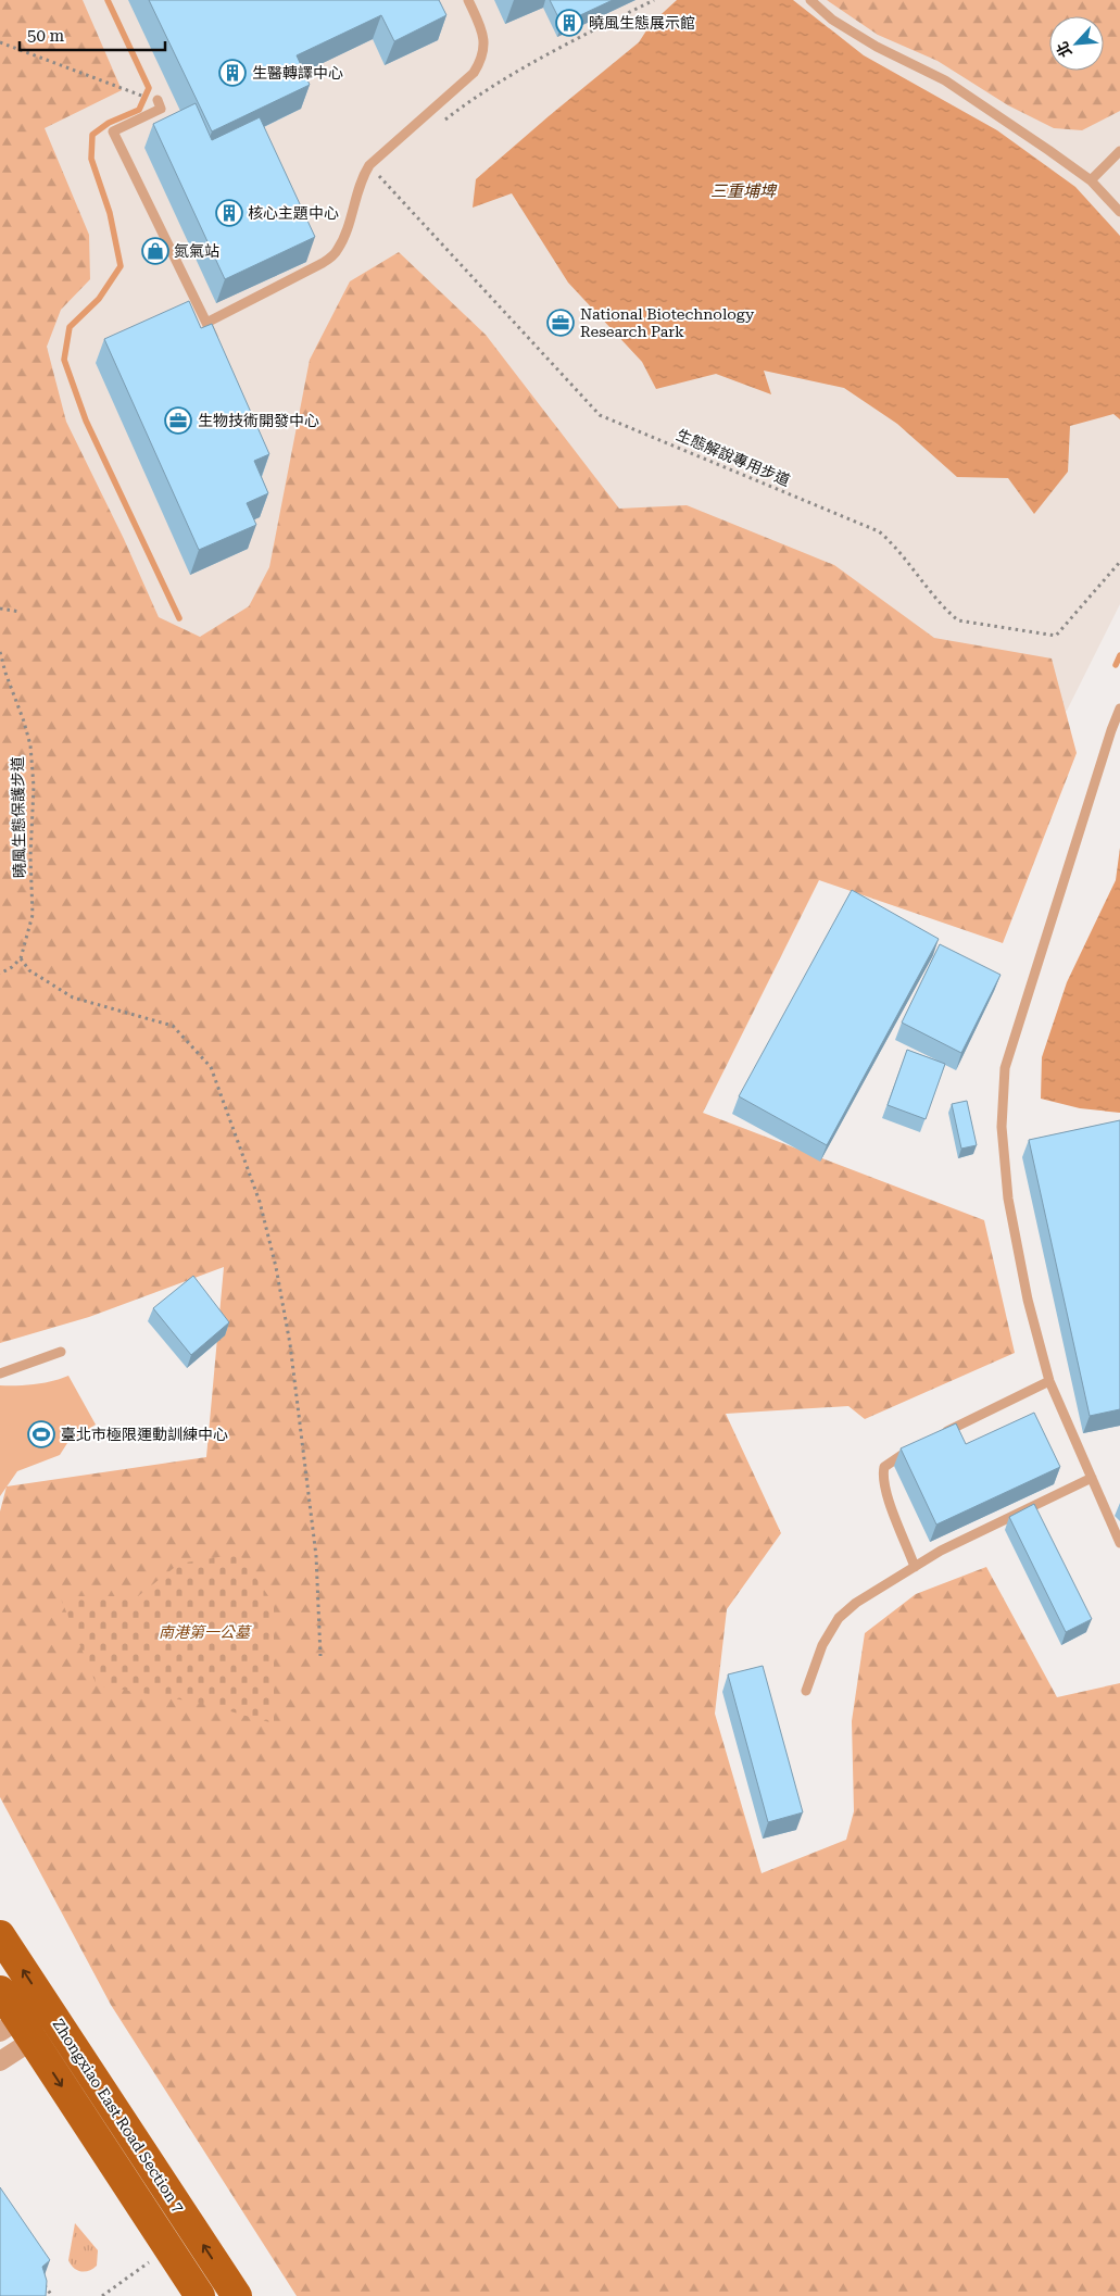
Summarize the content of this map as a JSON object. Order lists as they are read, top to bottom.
{
  "streets": {
    "main road": ["Zhongxiao East Road Section 7"],
    "path": ["生態解說專用步道", "曉風生態保護步道"]
  },
  "water": ["三重埔埤"],
  "parks": ["南港第一公墓"],
  "places": {
    "building": ["曉風生態展示館", "生醫轉譯中心", "核心主題中心"],
    "shop": ["氮氣站"],
    "office": ["National Biotechnology Research Park", "生物技術開發中心"],
    "sports": ["臺北市極限運動訓練中心"]
  },
  "scale_bar": "50 m",
  "north": "bottom left"
}
